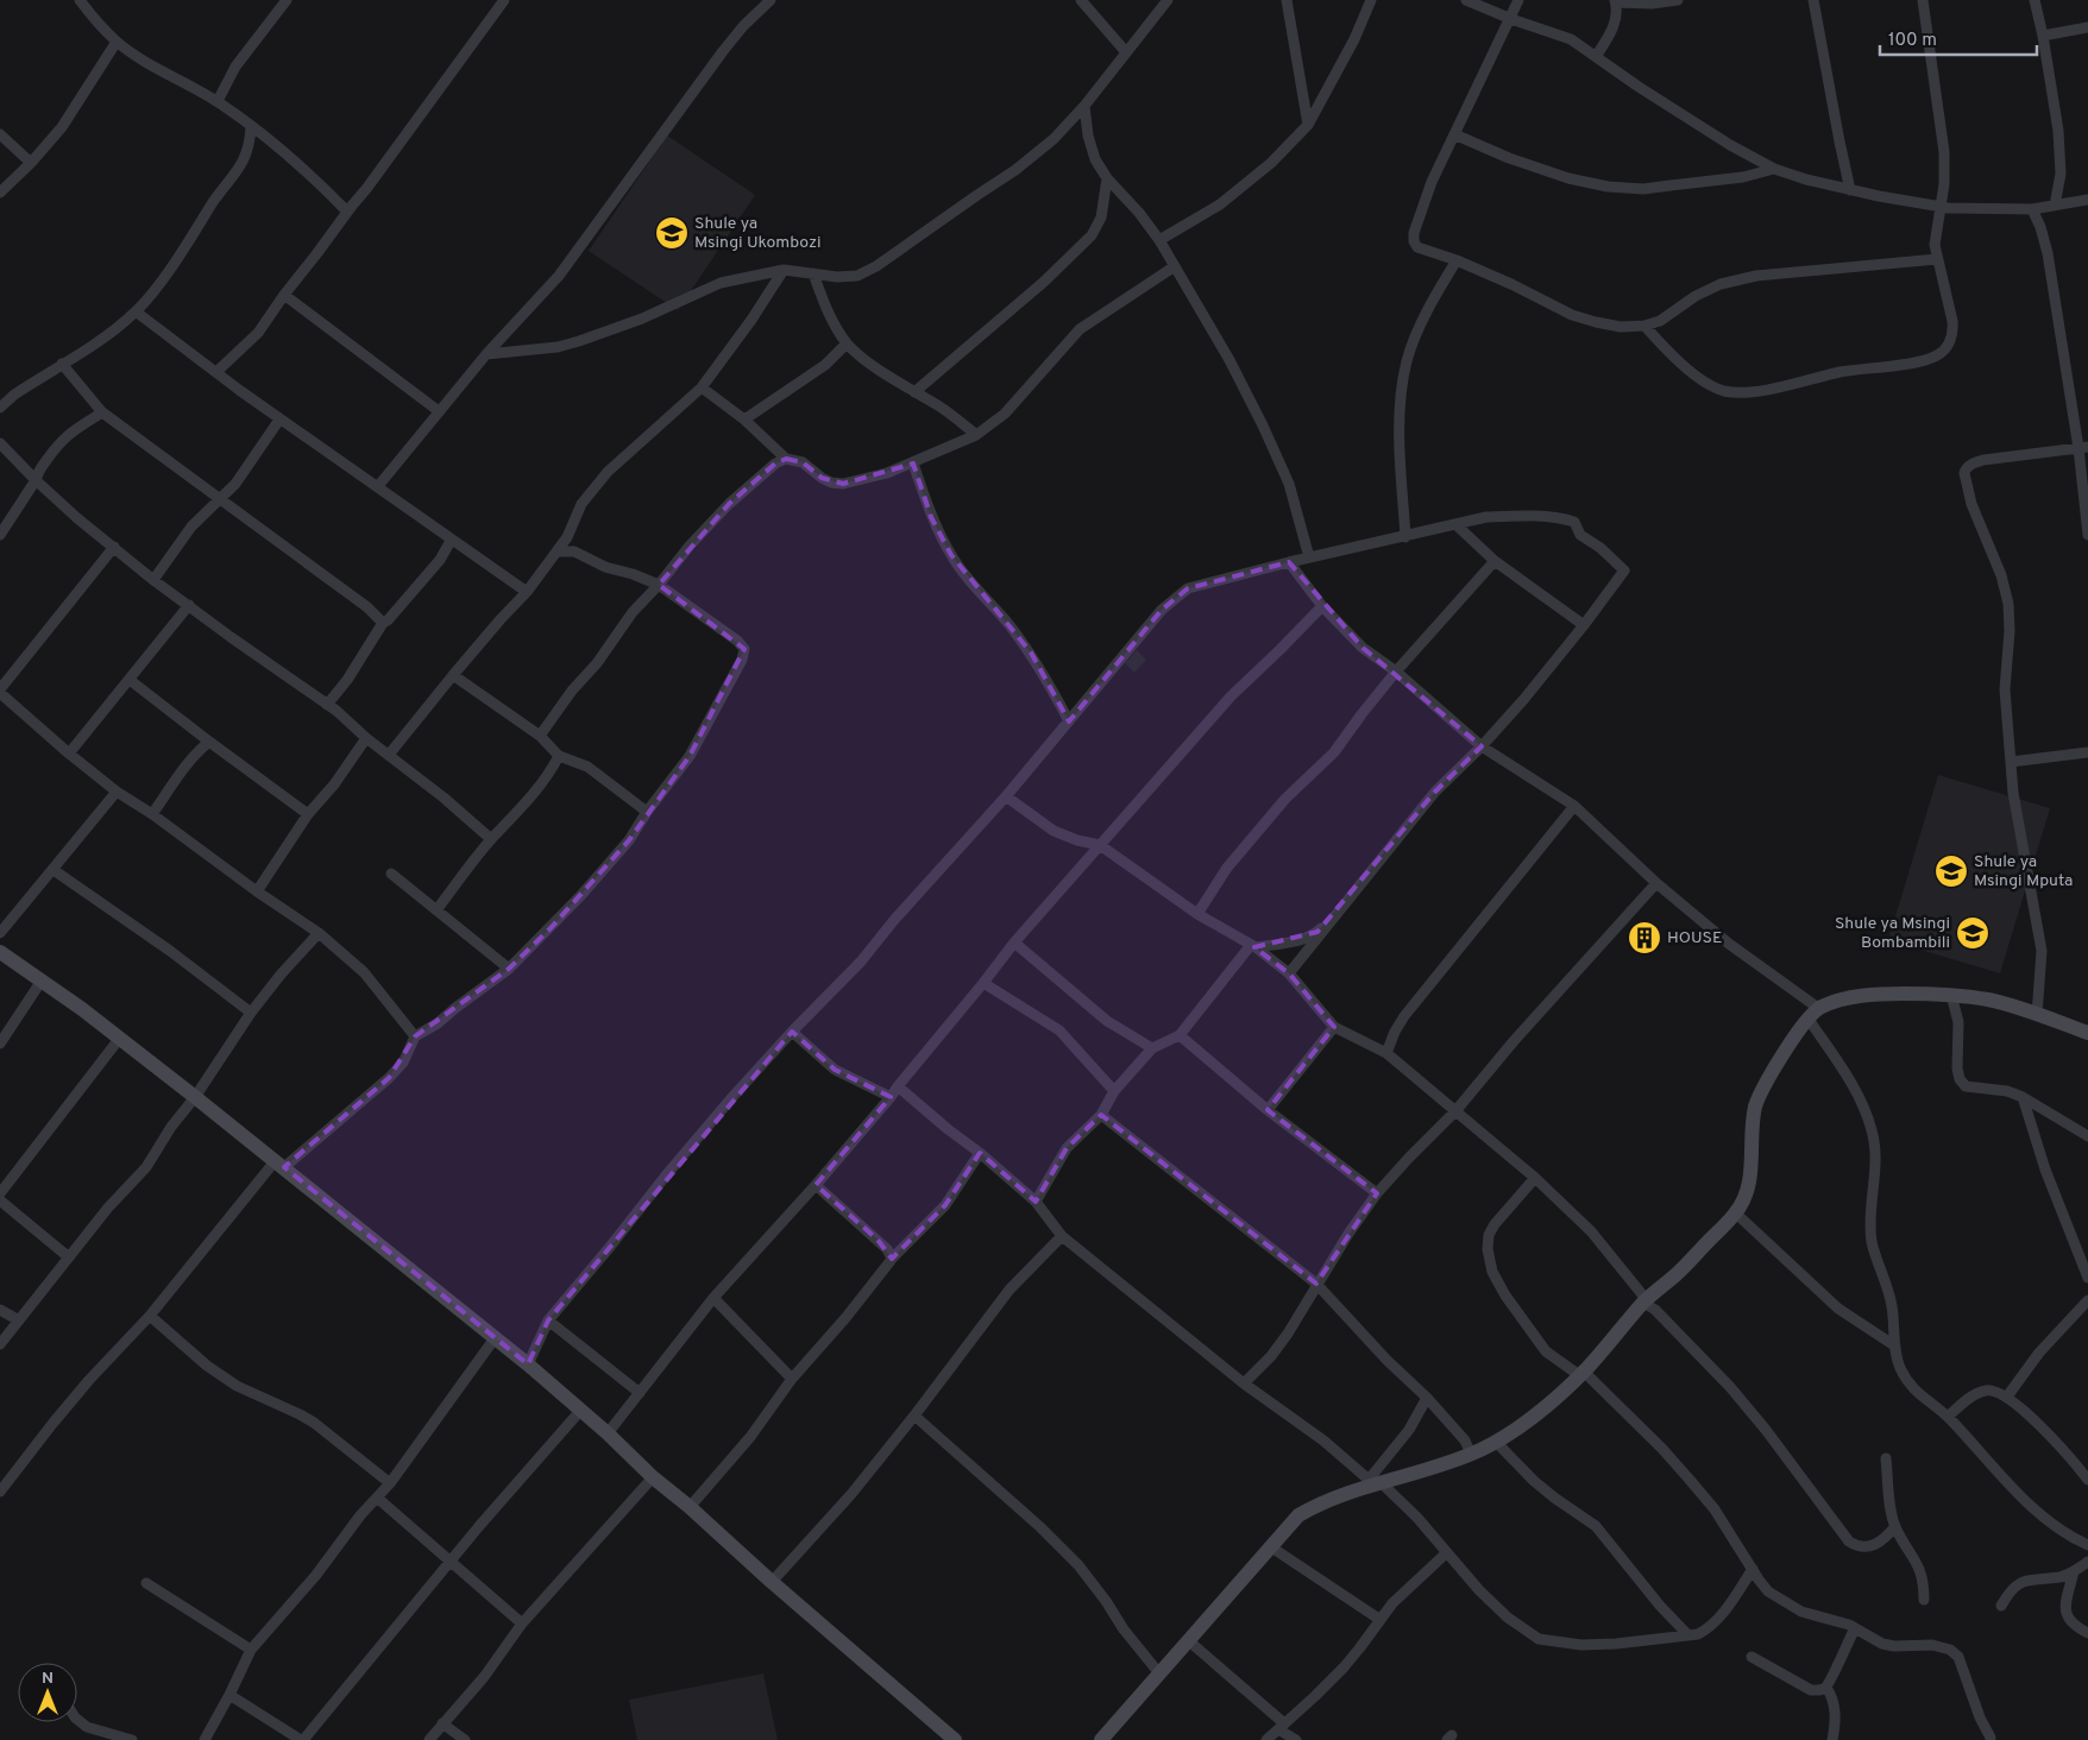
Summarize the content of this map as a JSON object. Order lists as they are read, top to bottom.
{
  "places": {
    "school or university": ["Shule ya Msingi Ukombozi", "Shule ya Msingi Mputa", "Shule ya Msingi Bombambili"],
    "building": ["HOUSE"]
  },
  "scale_bar": "100 m",
  "north": "top"
}
